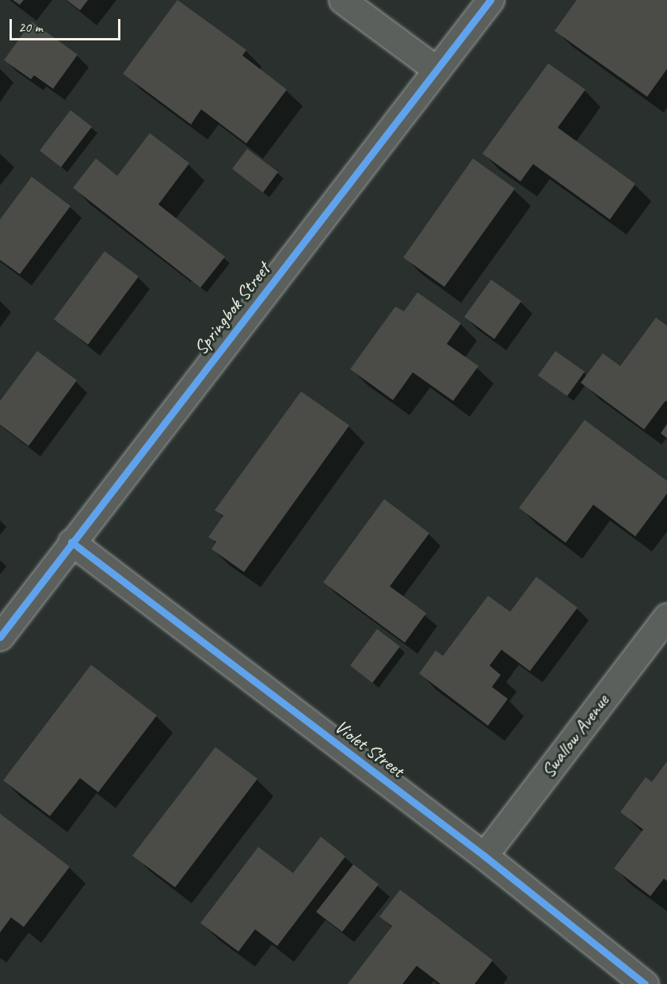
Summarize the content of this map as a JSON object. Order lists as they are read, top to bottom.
{
  "streets": {
    "street": ["Springbok Street", "Swallow Avenue", "Violet Street"]
  },
  "crossings": [
    ["Springbok Street", "Violet Street"],
    ["Swallow Avenue", "Violet Street"]
  ],
  "scale_bar": "20 m"
}
